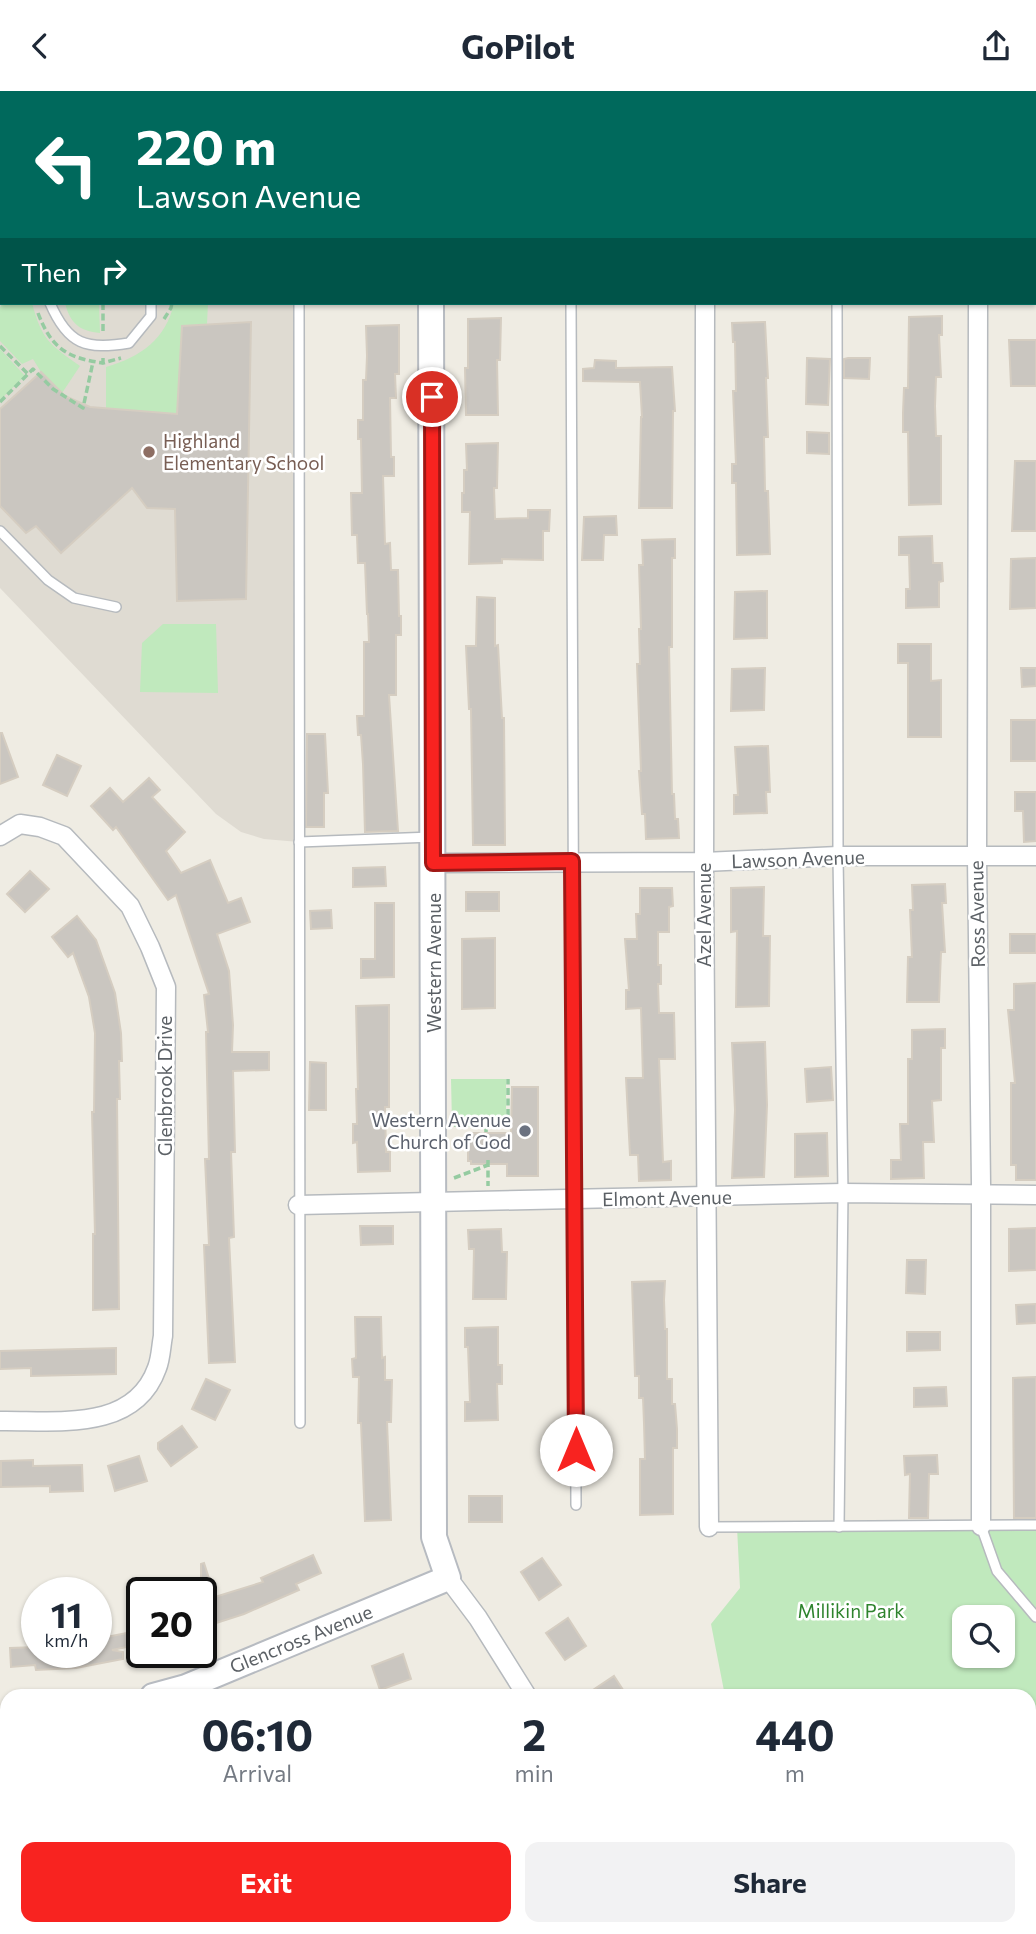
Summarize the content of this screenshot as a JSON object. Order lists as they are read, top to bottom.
{
  "streets": {
    "street": [
      "Lawson Avenue",
      "Ross Avenue",
      "Azel Avenue",
      "Western Avenue",
      "Glenbrook Drive",
      "Elmont Avenue",
      "Glencross Avenue"
    ]
  },
  "crossings": [
    ["Lawson Avenue", "Ross Avenue"],
    ["Lawson Avenue", "Azel Avenue"],
    ["Lawson Avenue", "Western Avenue"],
    ["Ross Avenue", "Elmont Avenue"],
    ["Azel Avenue", "Elmont Avenue"],
    ["Western Avenue", "Elmont Avenue"],
    ["Western Avenue", "Glencross Avenue"]
  ],
  "parks": ["Millikin Park"],
  "places": ["Highland Elementary School", "Western Avenue Church of God"],
  "page": {
    "header": "GoPilot",
    "turn": ["220 m", "Lawson Avenue"],
    "then": "Then",
    "speed": "11 km/h",
    "limit": "20",
    "eta": [
      "06:10",
      "Arrival",
      "2",
      "min",
      "440",
      "m"
    ],
    "buttons": ["Exit", "Share"]
  }
}
